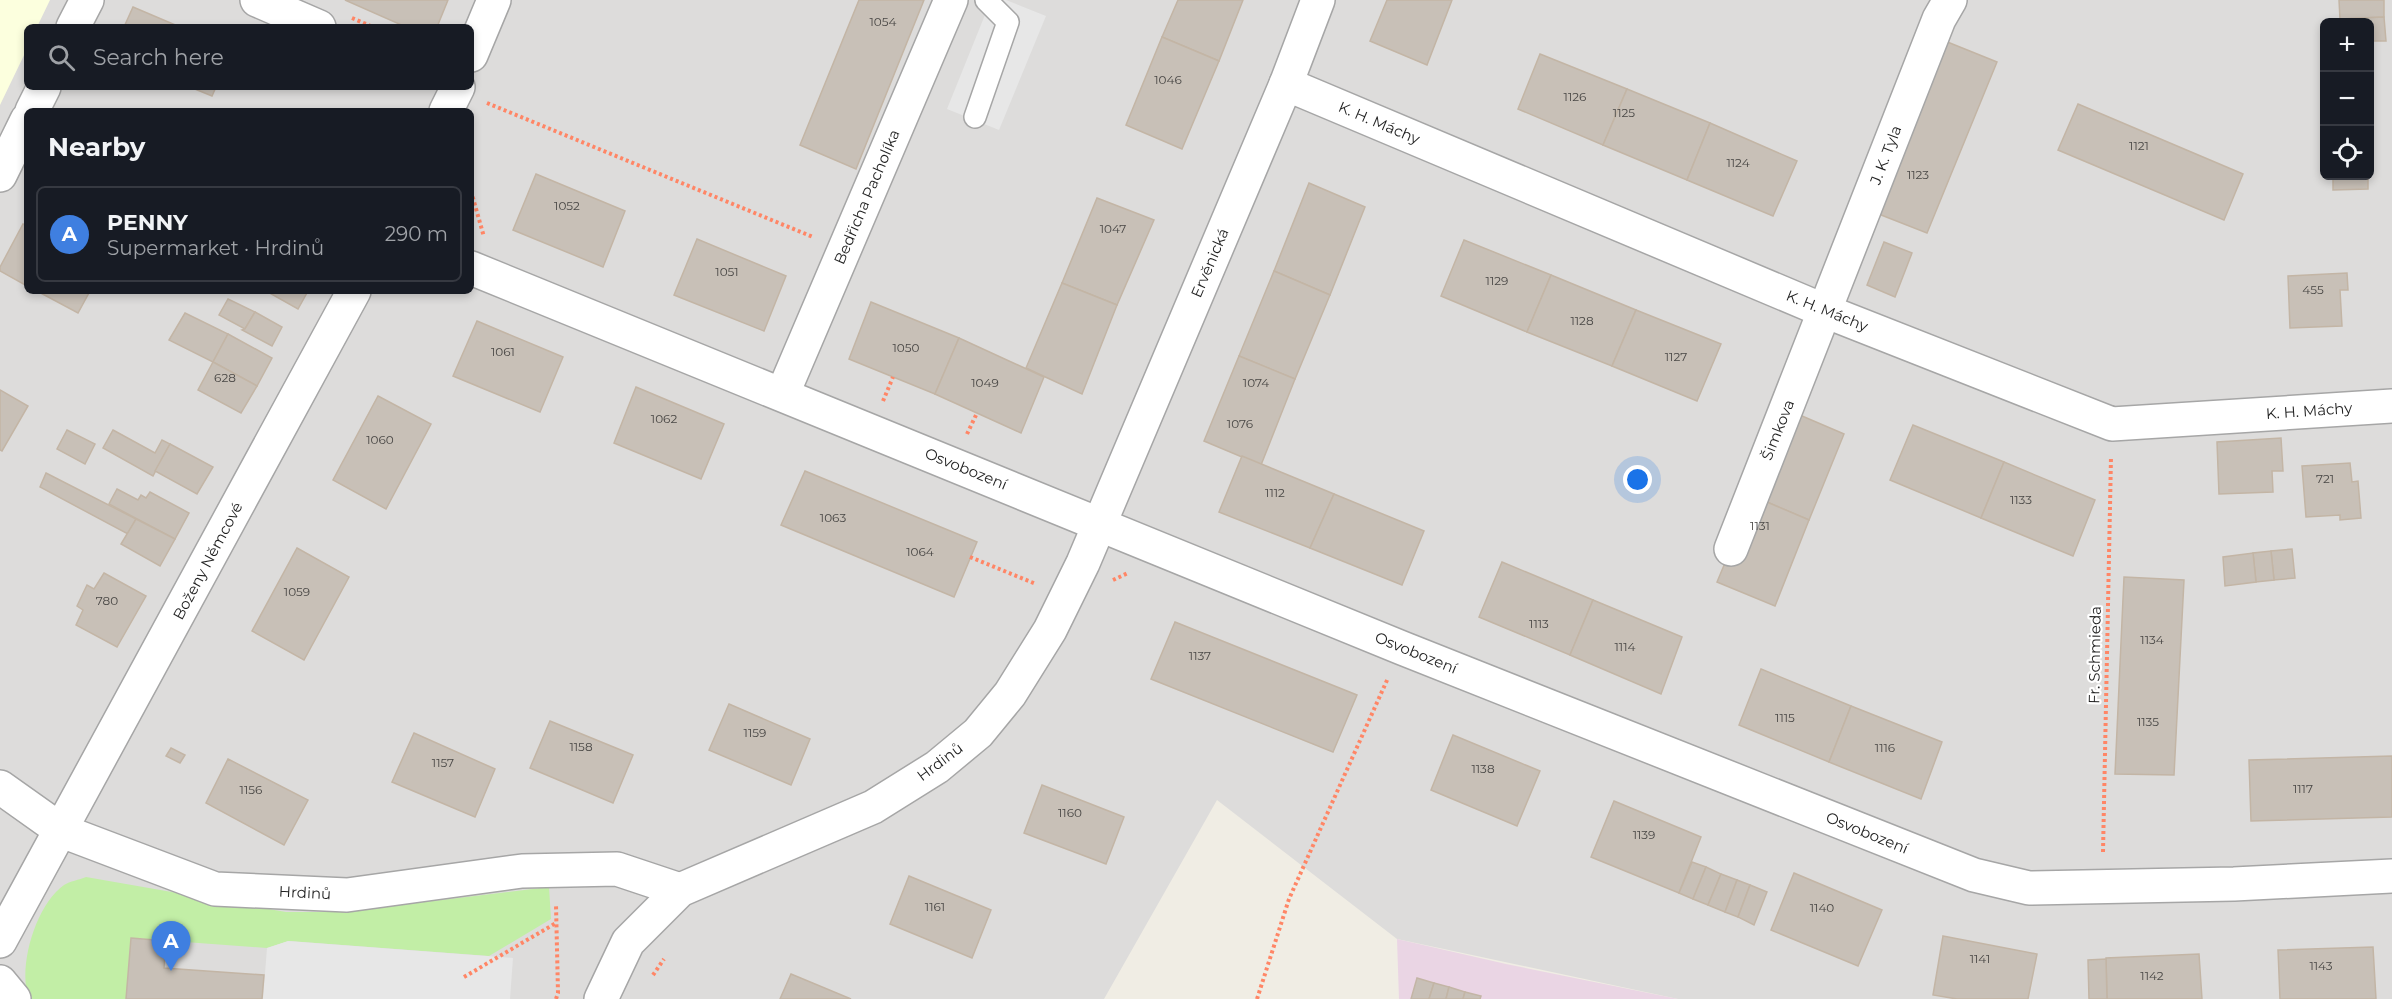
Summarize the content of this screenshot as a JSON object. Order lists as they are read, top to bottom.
{
  "streets": {
    "street": [
      "K. H. Máchy",
      "J. K. Tyla",
      "Bedřicha Pacholíka",
      "Ervěnická",
      "Šimkova",
      "Osvobození",
      "Boženy Němcové",
      "Hrdinů"
    ],
    "path": ["Fr. Schmieda"]
  },
  "crossings": [
    ["K. H. Máchy", "J. K. Tyla"],
    ["K. H. Máchy", "Ervěnická"],
    ["K. H. Máchy", "Šimkova"],
    ["K. H. Máchy", "Fr. Schmieda"],
    ["J. K. Tyla", "Šimkova"],
    ["Bedřicha Pacholíka", "Osvobození"],
    ["Ervěnická", "Osvobození"],
    ["Ervěnická", "Hrdinů"],
    ["Osvobození", "Fr. Schmieda"],
    ["Osvobození", "Hrdinů"],
    ["Boženy Němcové", "Hrdinů"]
  ],
  "house_numbers": [
    "1054",
    "1046",
    "1126",
    "1125",
    "1121",
    "1124",
    "1123",
    "1052",
    "1047",
    "1051",
    "1129",
    "455",
    "1128",
    "1050",
    "1061",
    "1127",
    "628",
    "1049",
    "1074",
    "1062",
    "1076",
    "1060",
    "721",
    "1112",
    "1133",
    "1063",
    "1131",
    "1064",
    "1059",
    "780",
    "1113",
    "1134",
    "1114",
    "1137",
    "1115",
    "1135",
    "1159",
    "1158",
    "1116",
    "1157",
    "1138",
    "1117",
    "1156",
    "1160",
    "1139",
    "1161",
    "1140",
    "1141",
    "1143",
    "1142"
  ],
  "page": {
    "map_buttons": ["+", "−"],
    "search": "Search here",
    "heading": "Nearby",
    "list": [
      {
        "mark": "A",
        "name": "PENNY",
        "note": "Supermarket · Hrdinů",
        "value": "290 m"
      }
    ],
    "pins": "A"
  }
}
